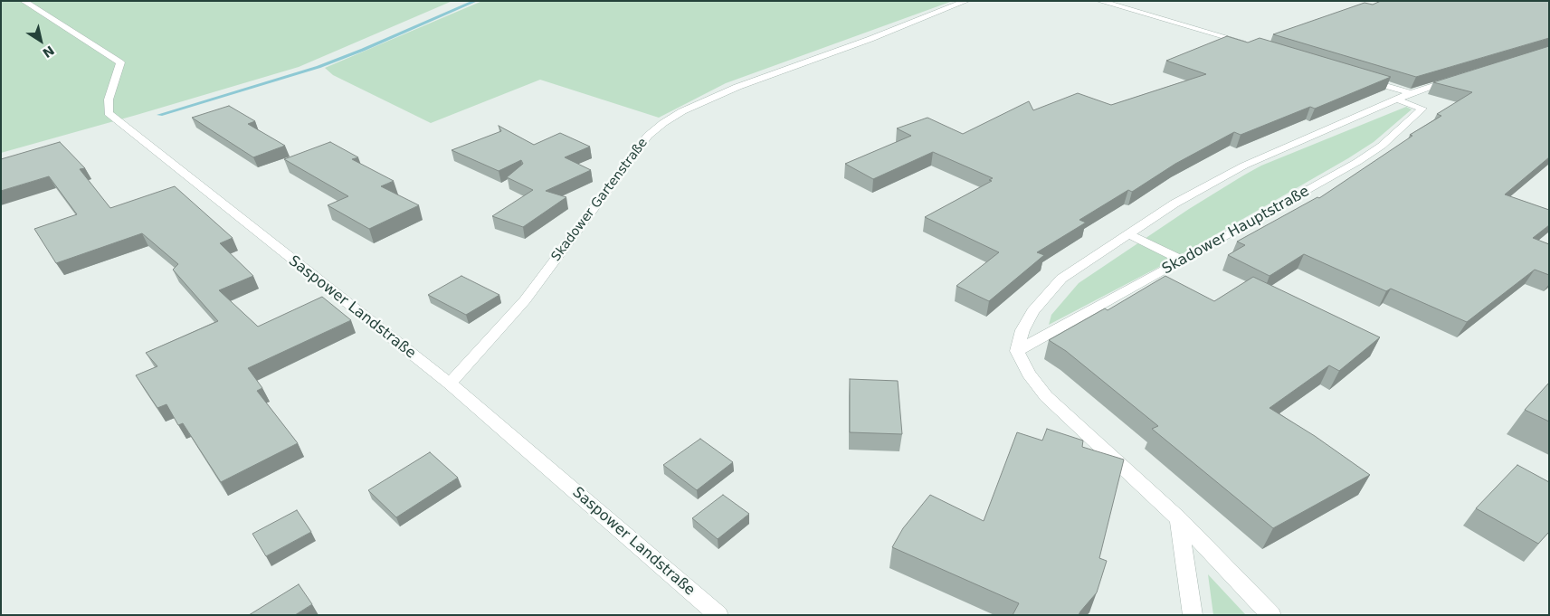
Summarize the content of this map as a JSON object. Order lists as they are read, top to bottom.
{
  "streets": {
    "street": ["Skadower Gartenstraße", "Skadower Hauptstraße", "Saspower Landstraße"]
  },
  "crossings": [
    ["Skadower Gartenstraße", "Saspower Landstraße"]
  ],
  "north": "bottom right"
}
